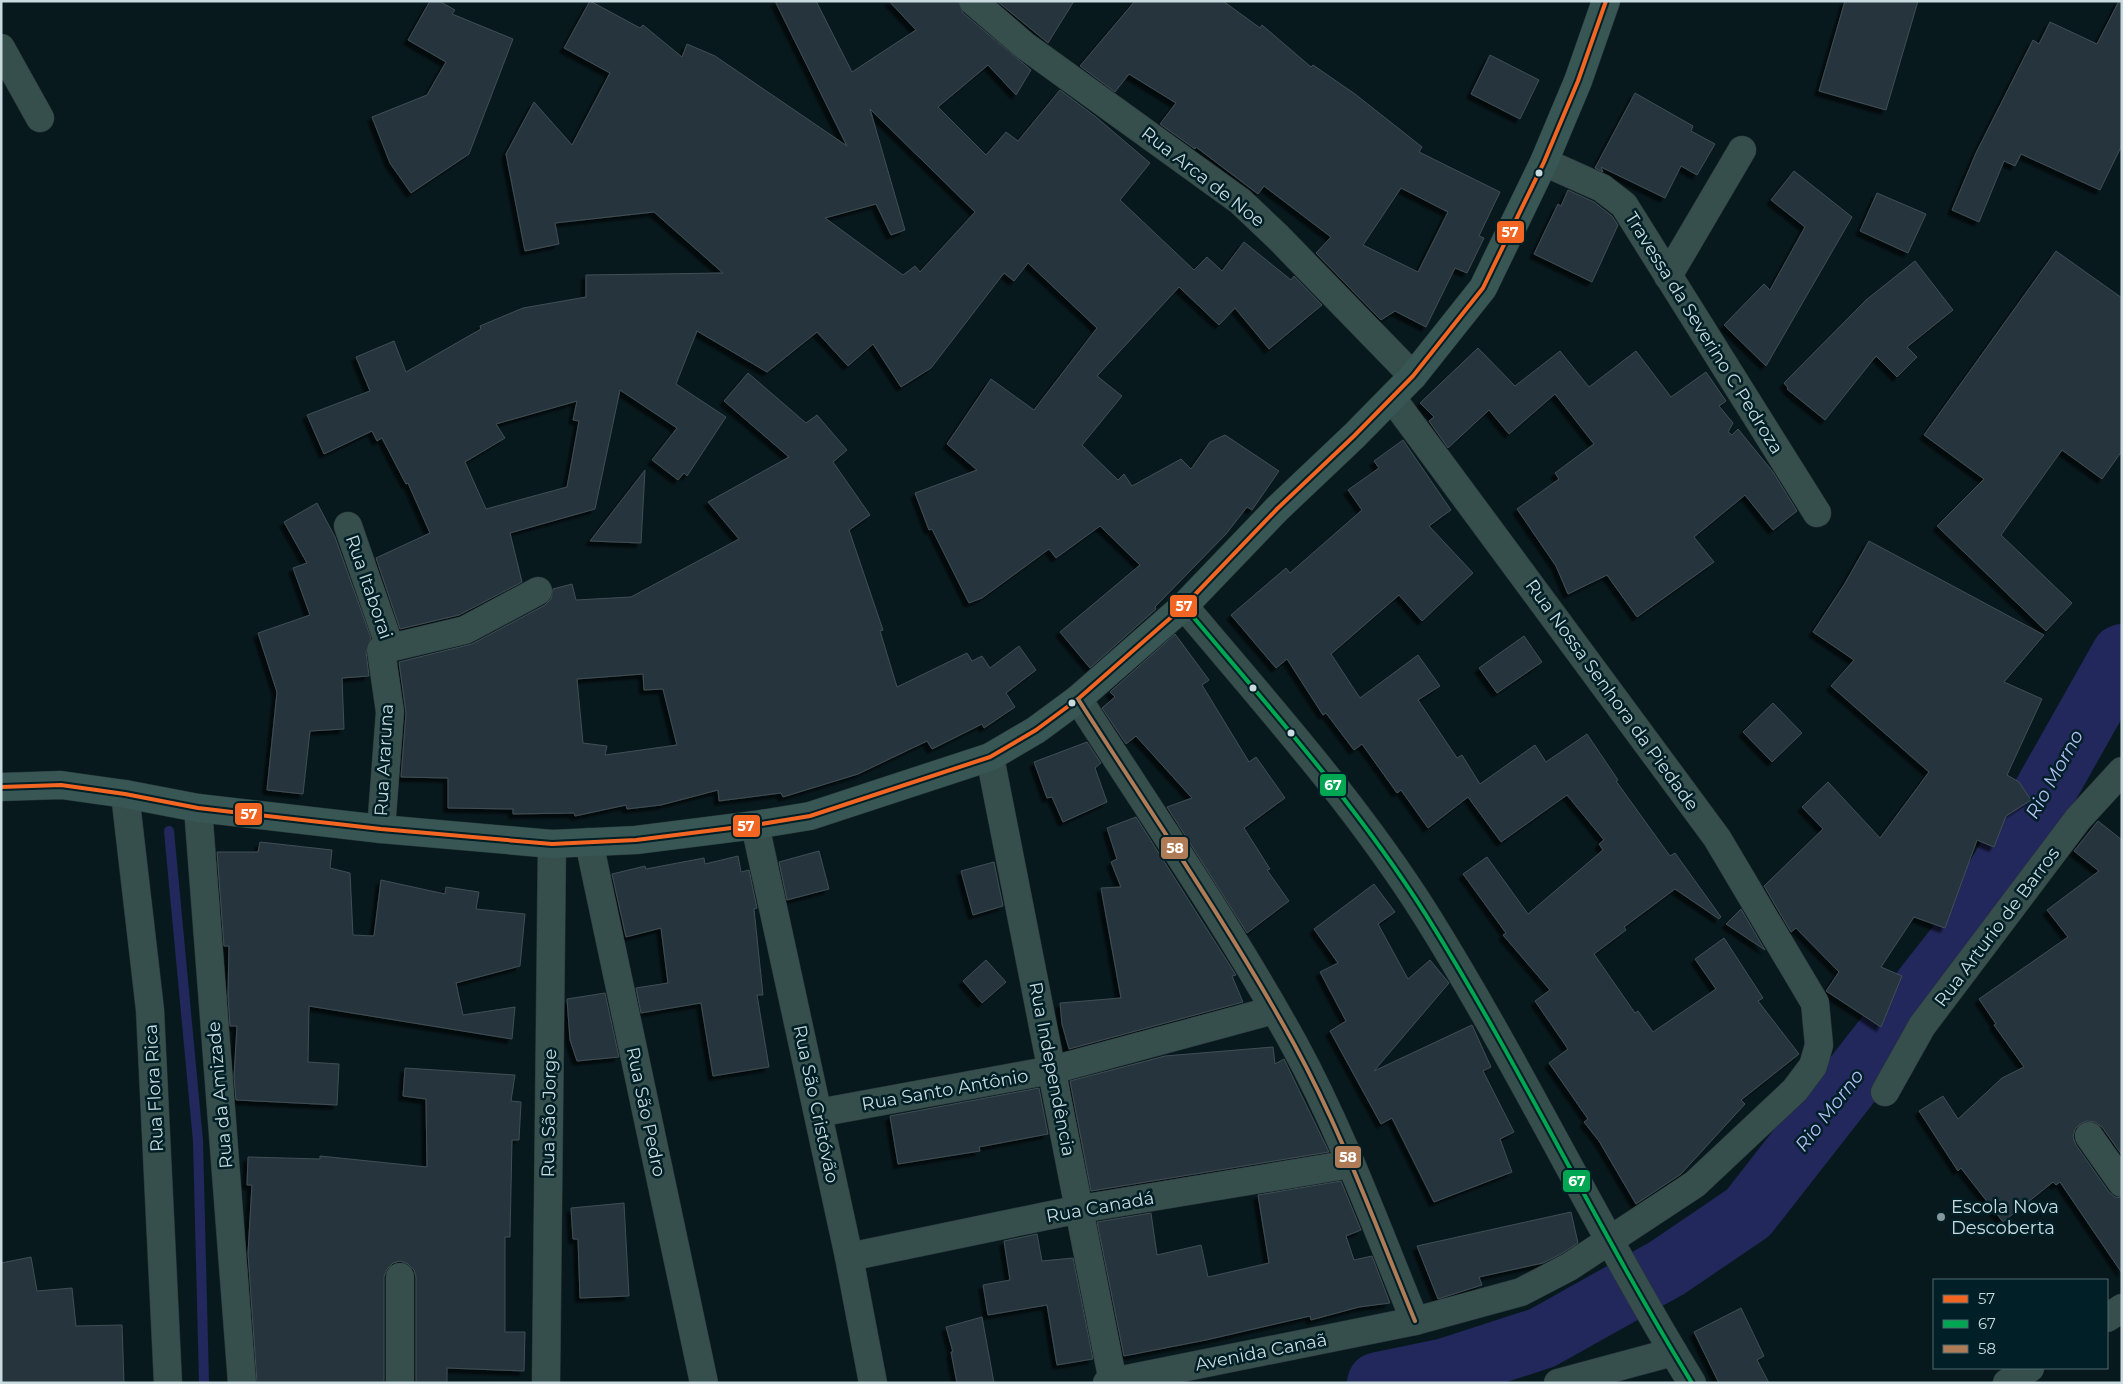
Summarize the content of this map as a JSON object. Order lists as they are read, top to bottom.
{
  "streets": {
    "street": [
      "Rua Arca de Noe",
      "Travessa da Severino C Pedroza",
      "Rua Itaborai",
      "Rua Nossa Senhora da Piedade",
      "Rua Araruna",
      "Rua Arturio de Barros",
      "Rua Independência",
      "Rua Flora Rica",
      "Rua Santo Antônio",
      "Rua da Amizade",
      "Rua São Cristóvão",
      "Rua São Pedro",
      "Rua São Jorge",
      "Rua Canadá",
      "Avenida Canaã"
    ]
  },
  "crossings": [
    ["Rua Itaborai", "Rua Araruna"],
    ["Rua Nossa Senhora da Piedade", "Avenida Canaã"],
    ["Rua Independência", "Rua Santo Antônio"],
    ["Rua Independência", "Rua Canadá"],
    ["Rua Independência", "Avenida Canaã"],
    ["Rua Santo Antônio", "Rua São Cristóvão"],
    ["Rua São Cristóvão", "Rua Canadá"]
  ],
  "water": ["Rio Morno"],
  "places": ["Escola Nova Descoberta"],
  "lines": ["transit line 57", "transit line 67", "transit line 58"],
  "legend": ["57", "67", "58"]
}
